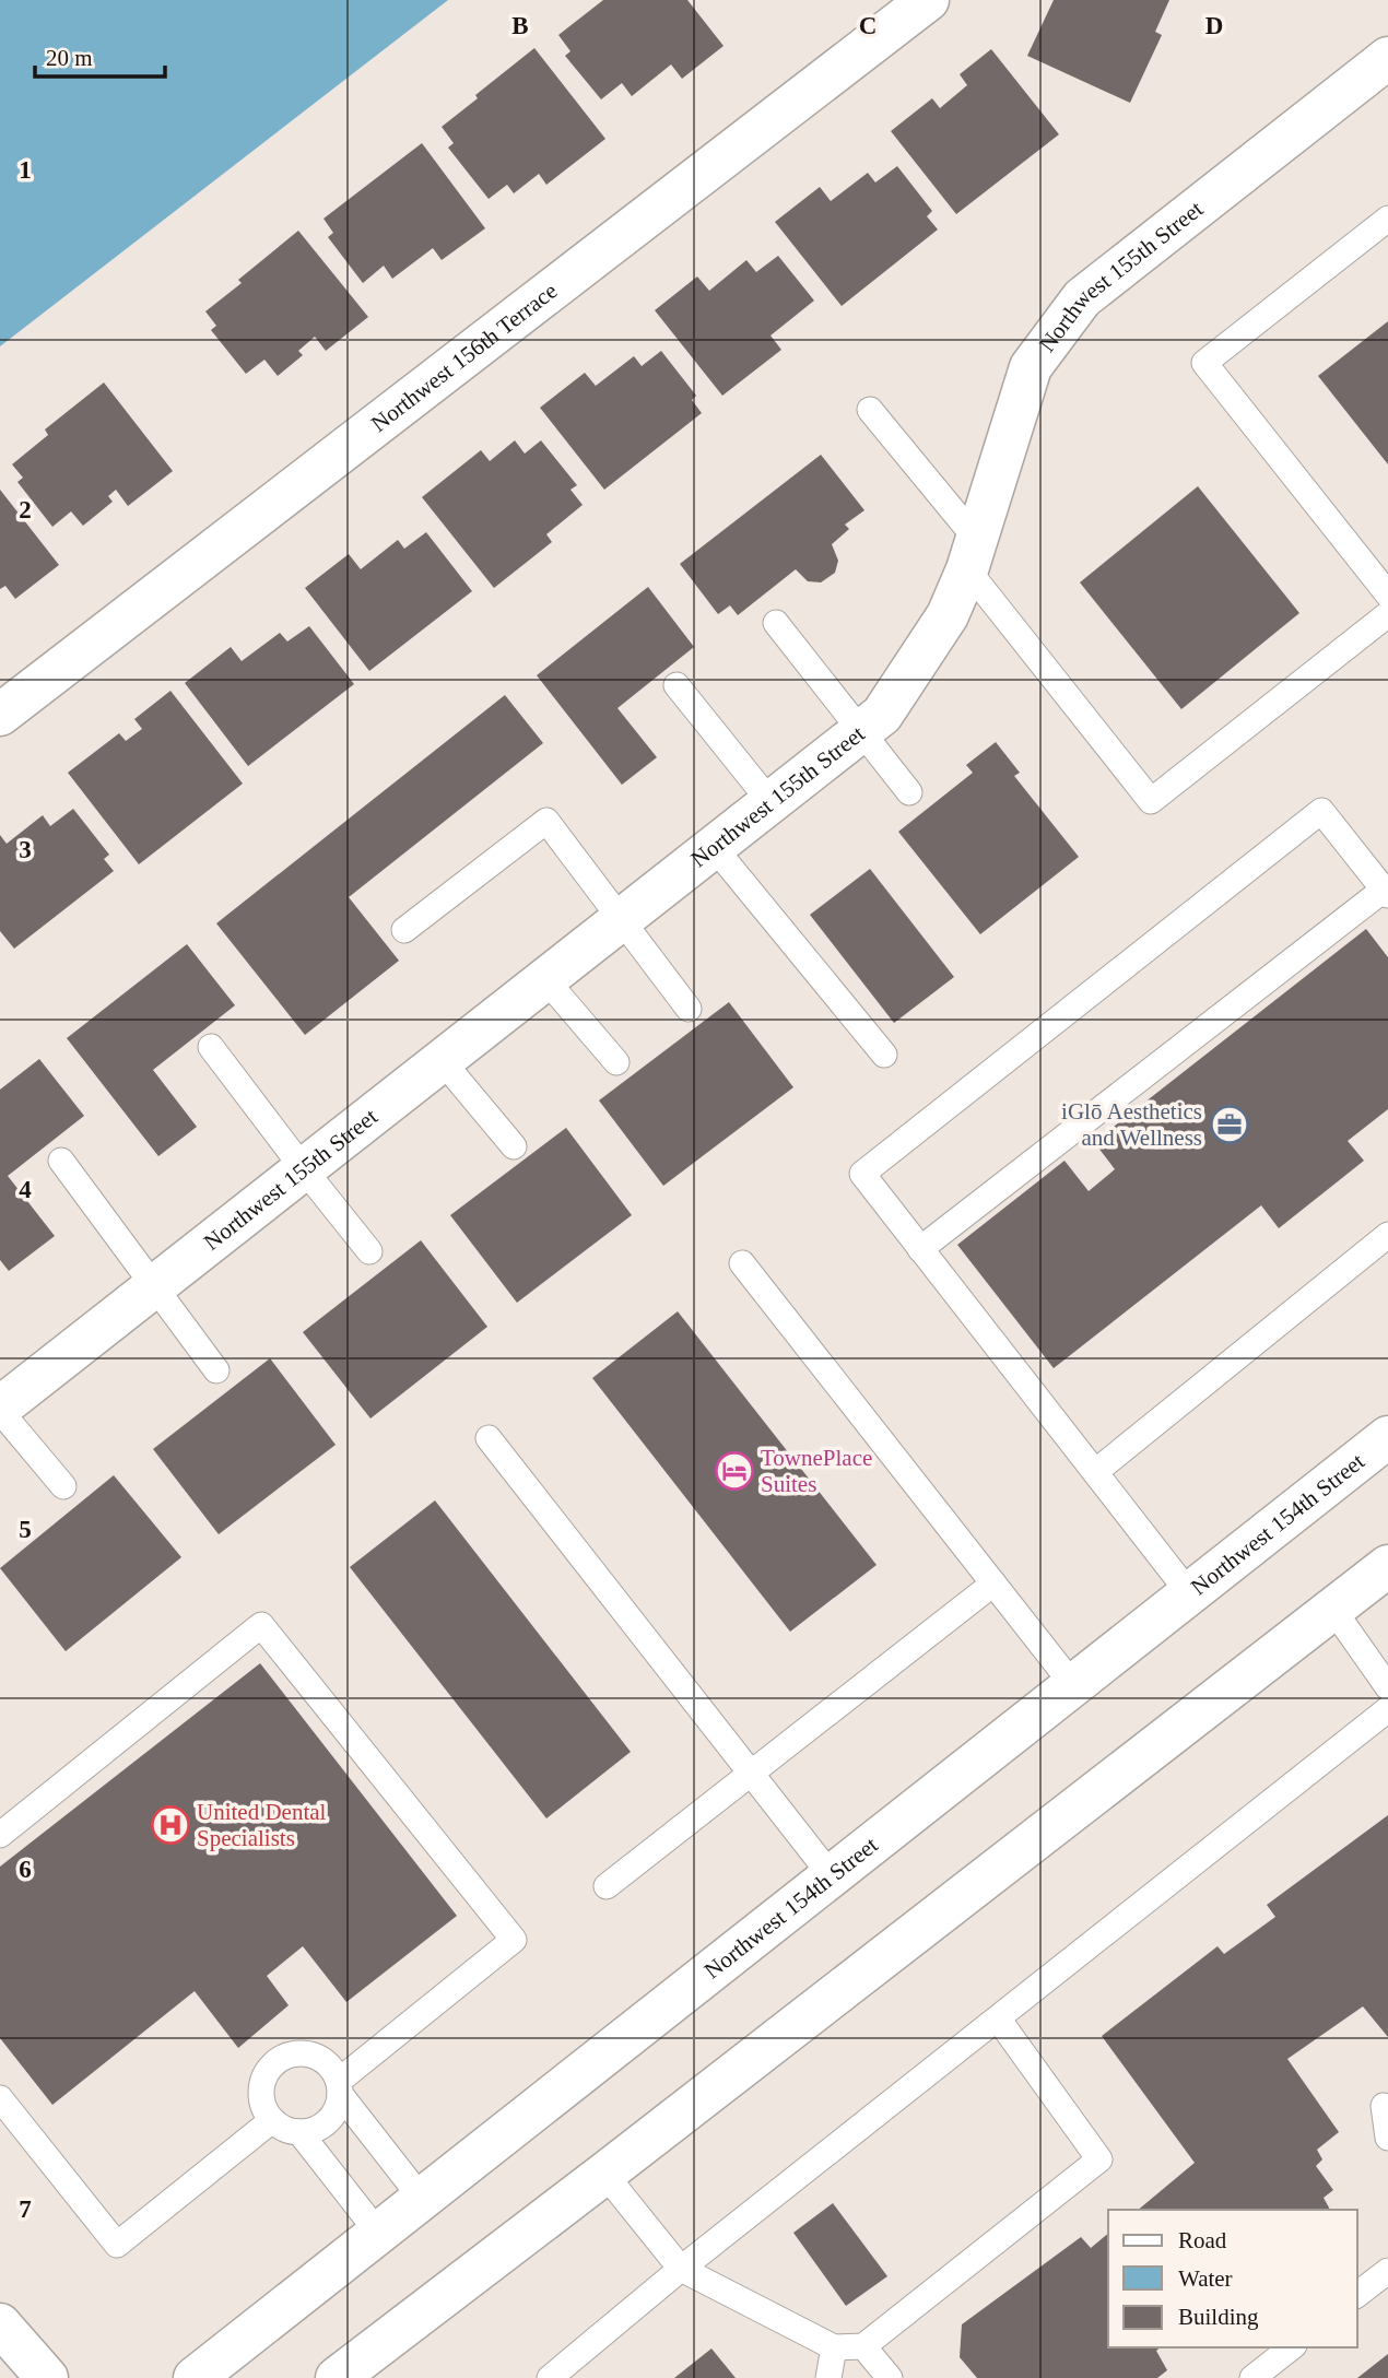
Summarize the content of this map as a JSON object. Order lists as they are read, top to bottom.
{
  "streets": {
    "street": ["Northwest 155th Street", "Northwest 156th Terrace", "Northwest 154th Street"]
  },
  "places": {
    "office": ["iGlō Aesthetics and Wellness"],
    "hotel": ["TownePlace Suites"],
    "hospital": ["United Dental Specialists"]
  },
  "legend": ["Road", "Water", "Building"],
  "scale_bar": "20 m",
  "grid": {
    "columns": ["B", "C", "D"],
    "rows": [
      "1",
      "2",
      "3",
      "4",
      "5",
      "6",
      "7"
    ]
  }
}
